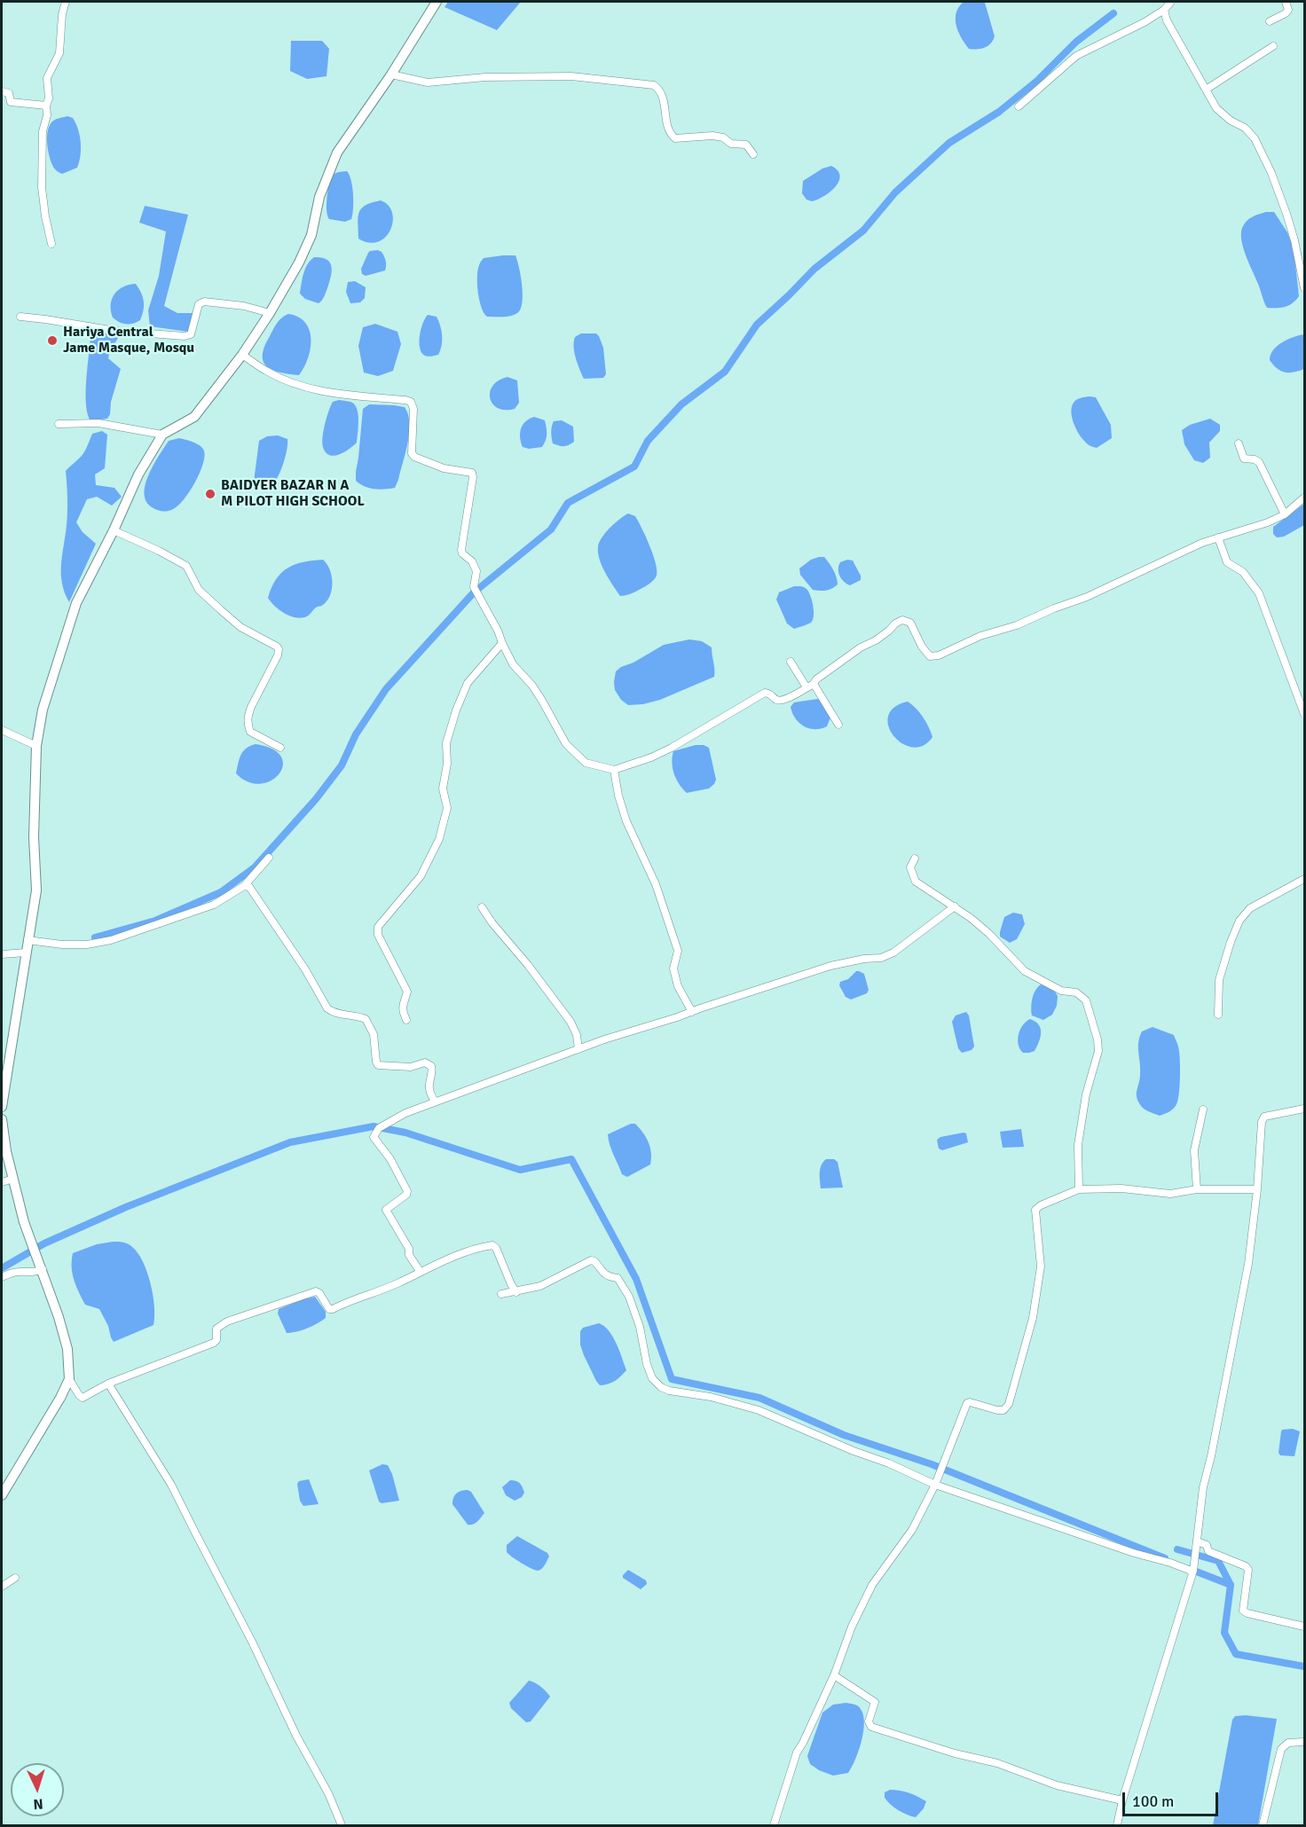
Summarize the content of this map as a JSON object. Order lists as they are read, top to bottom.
{
  "places": ["Hariya Central Jame Masque, Mosqu", "BAIDYER BAZAR N A M PILOT HIGH SCHOOL"],
  "scale_bar": "100 m",
  "north": "bottom"
}
